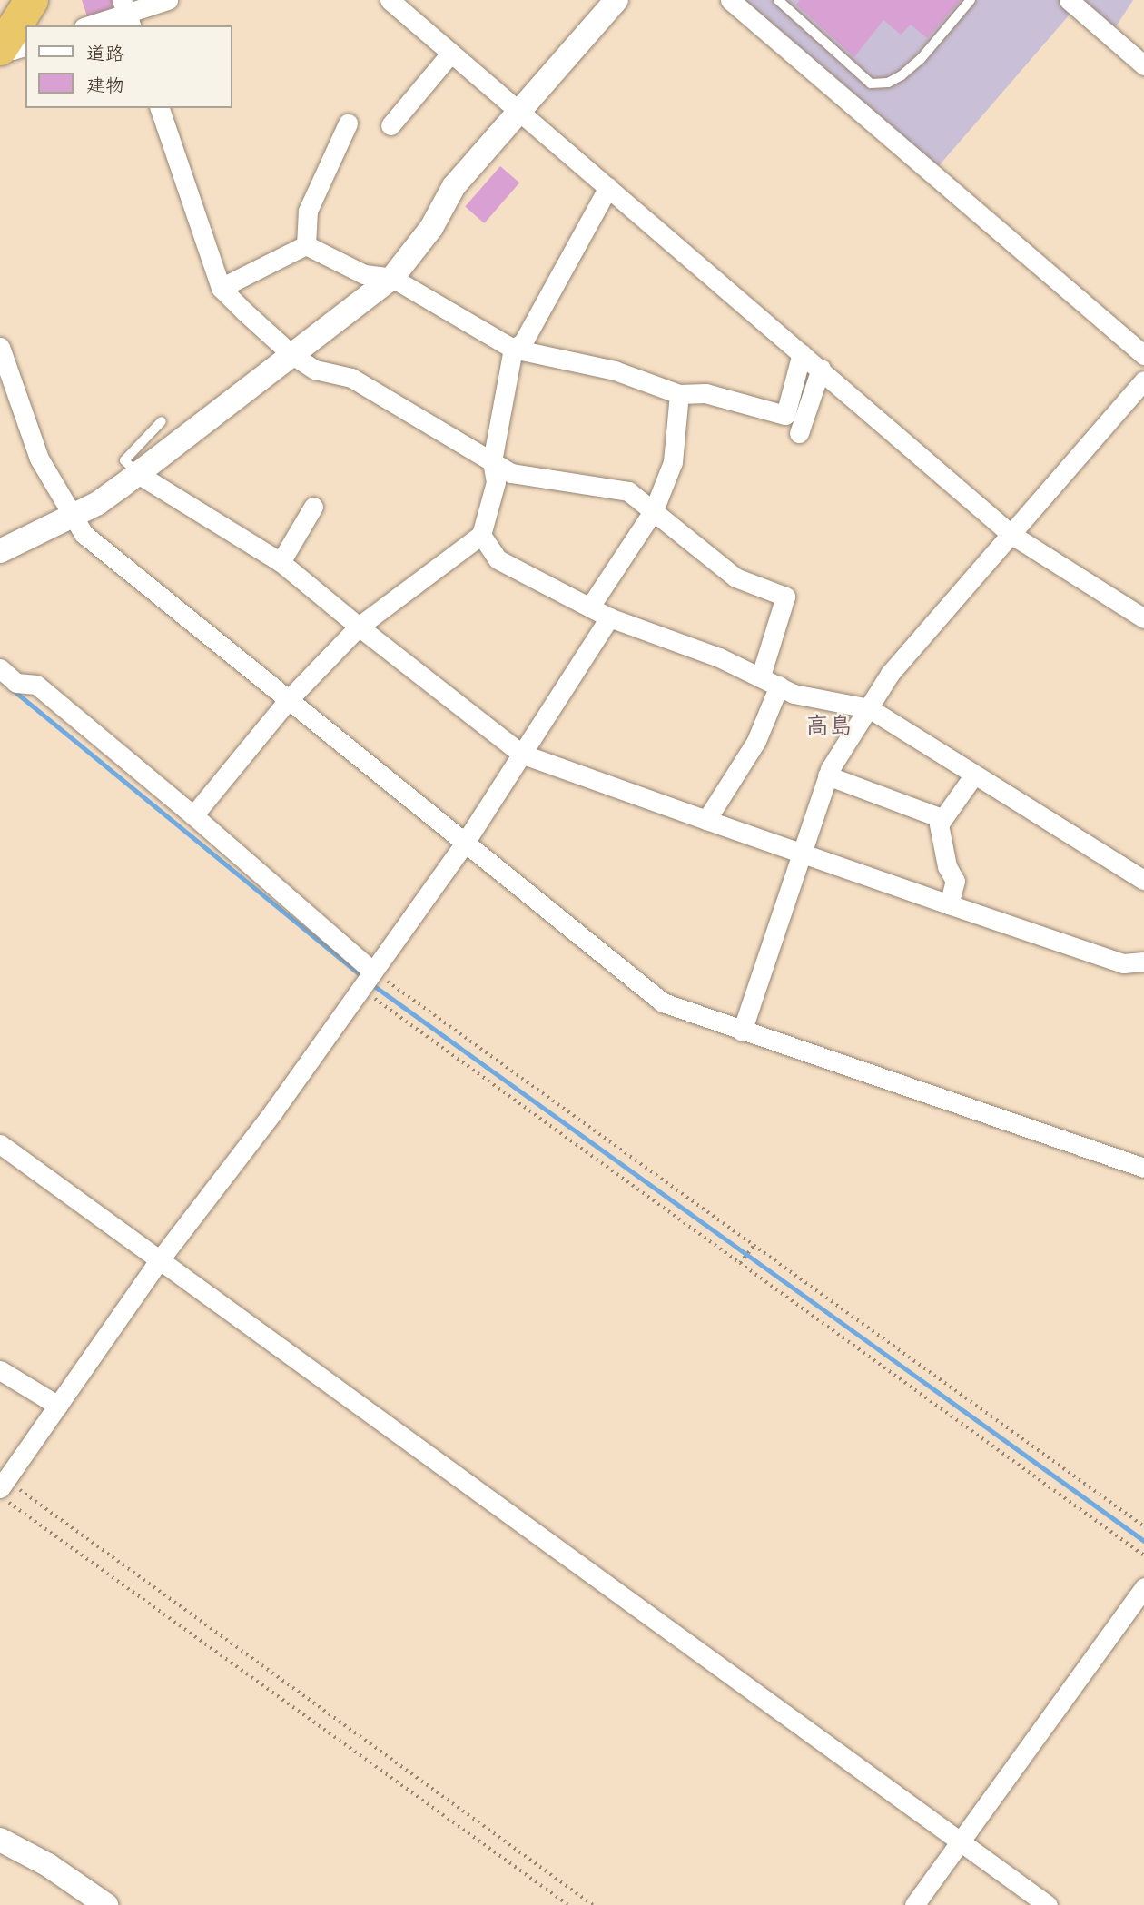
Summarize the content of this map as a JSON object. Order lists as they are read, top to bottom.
{
  "districts": ["高島"],
  "legend": ["道路", "建物"]
}
